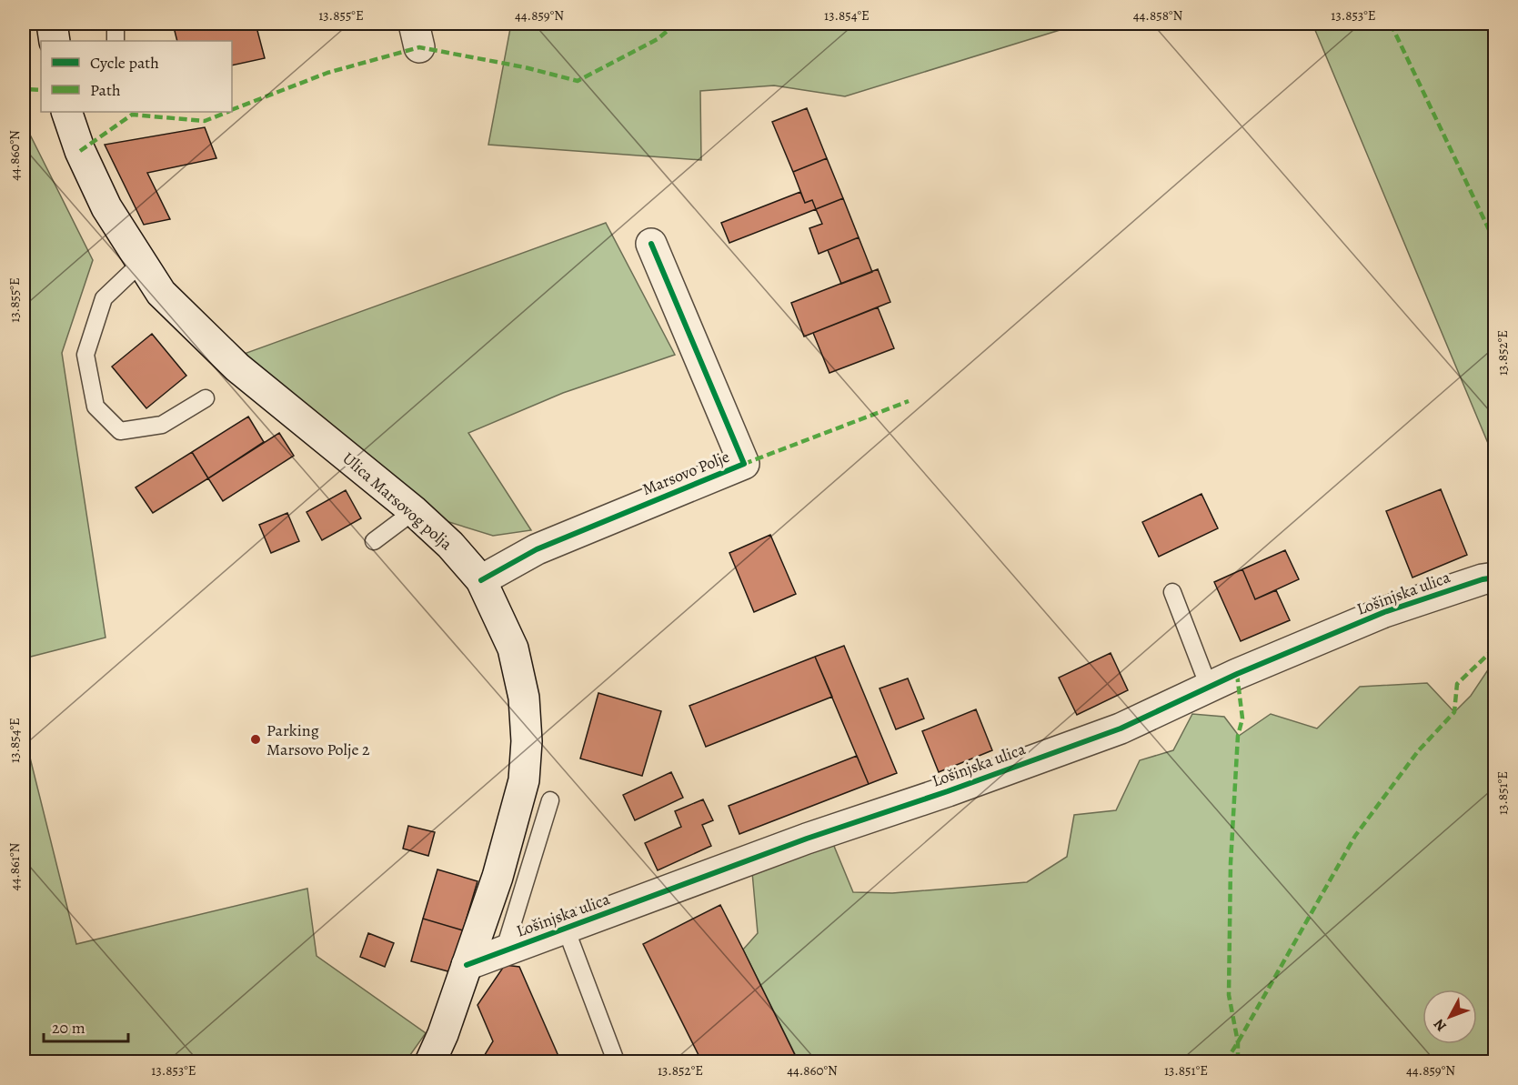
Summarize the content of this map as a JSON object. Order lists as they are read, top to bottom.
{
  "streets": {
    "street": ["Marsovo Polje", "Ulica Marsovog polja", "Lošinjska ulica"]
  },
  "crossings": [
    ["Marsovo Polje", "Ulica Marsovog polja"],
    ["Ulica Marsovog polja", "Lošinjska ulica"]
  ],
  "places": ["Parking Marsovo Polje 2"],
  "legend": ["Cycle path", "Path"],
  "scale_bar": "20 m",
  "north": "bottom left",
  "coordinates": [
    "13.855°E",
    "44.859°N",
    "13.854°E",
    "44.858°N",
    "13.853°E",
    "44.860°N",
    "13.852°E",
    "13.851°E",
    "44.861°N"
  ]
}
